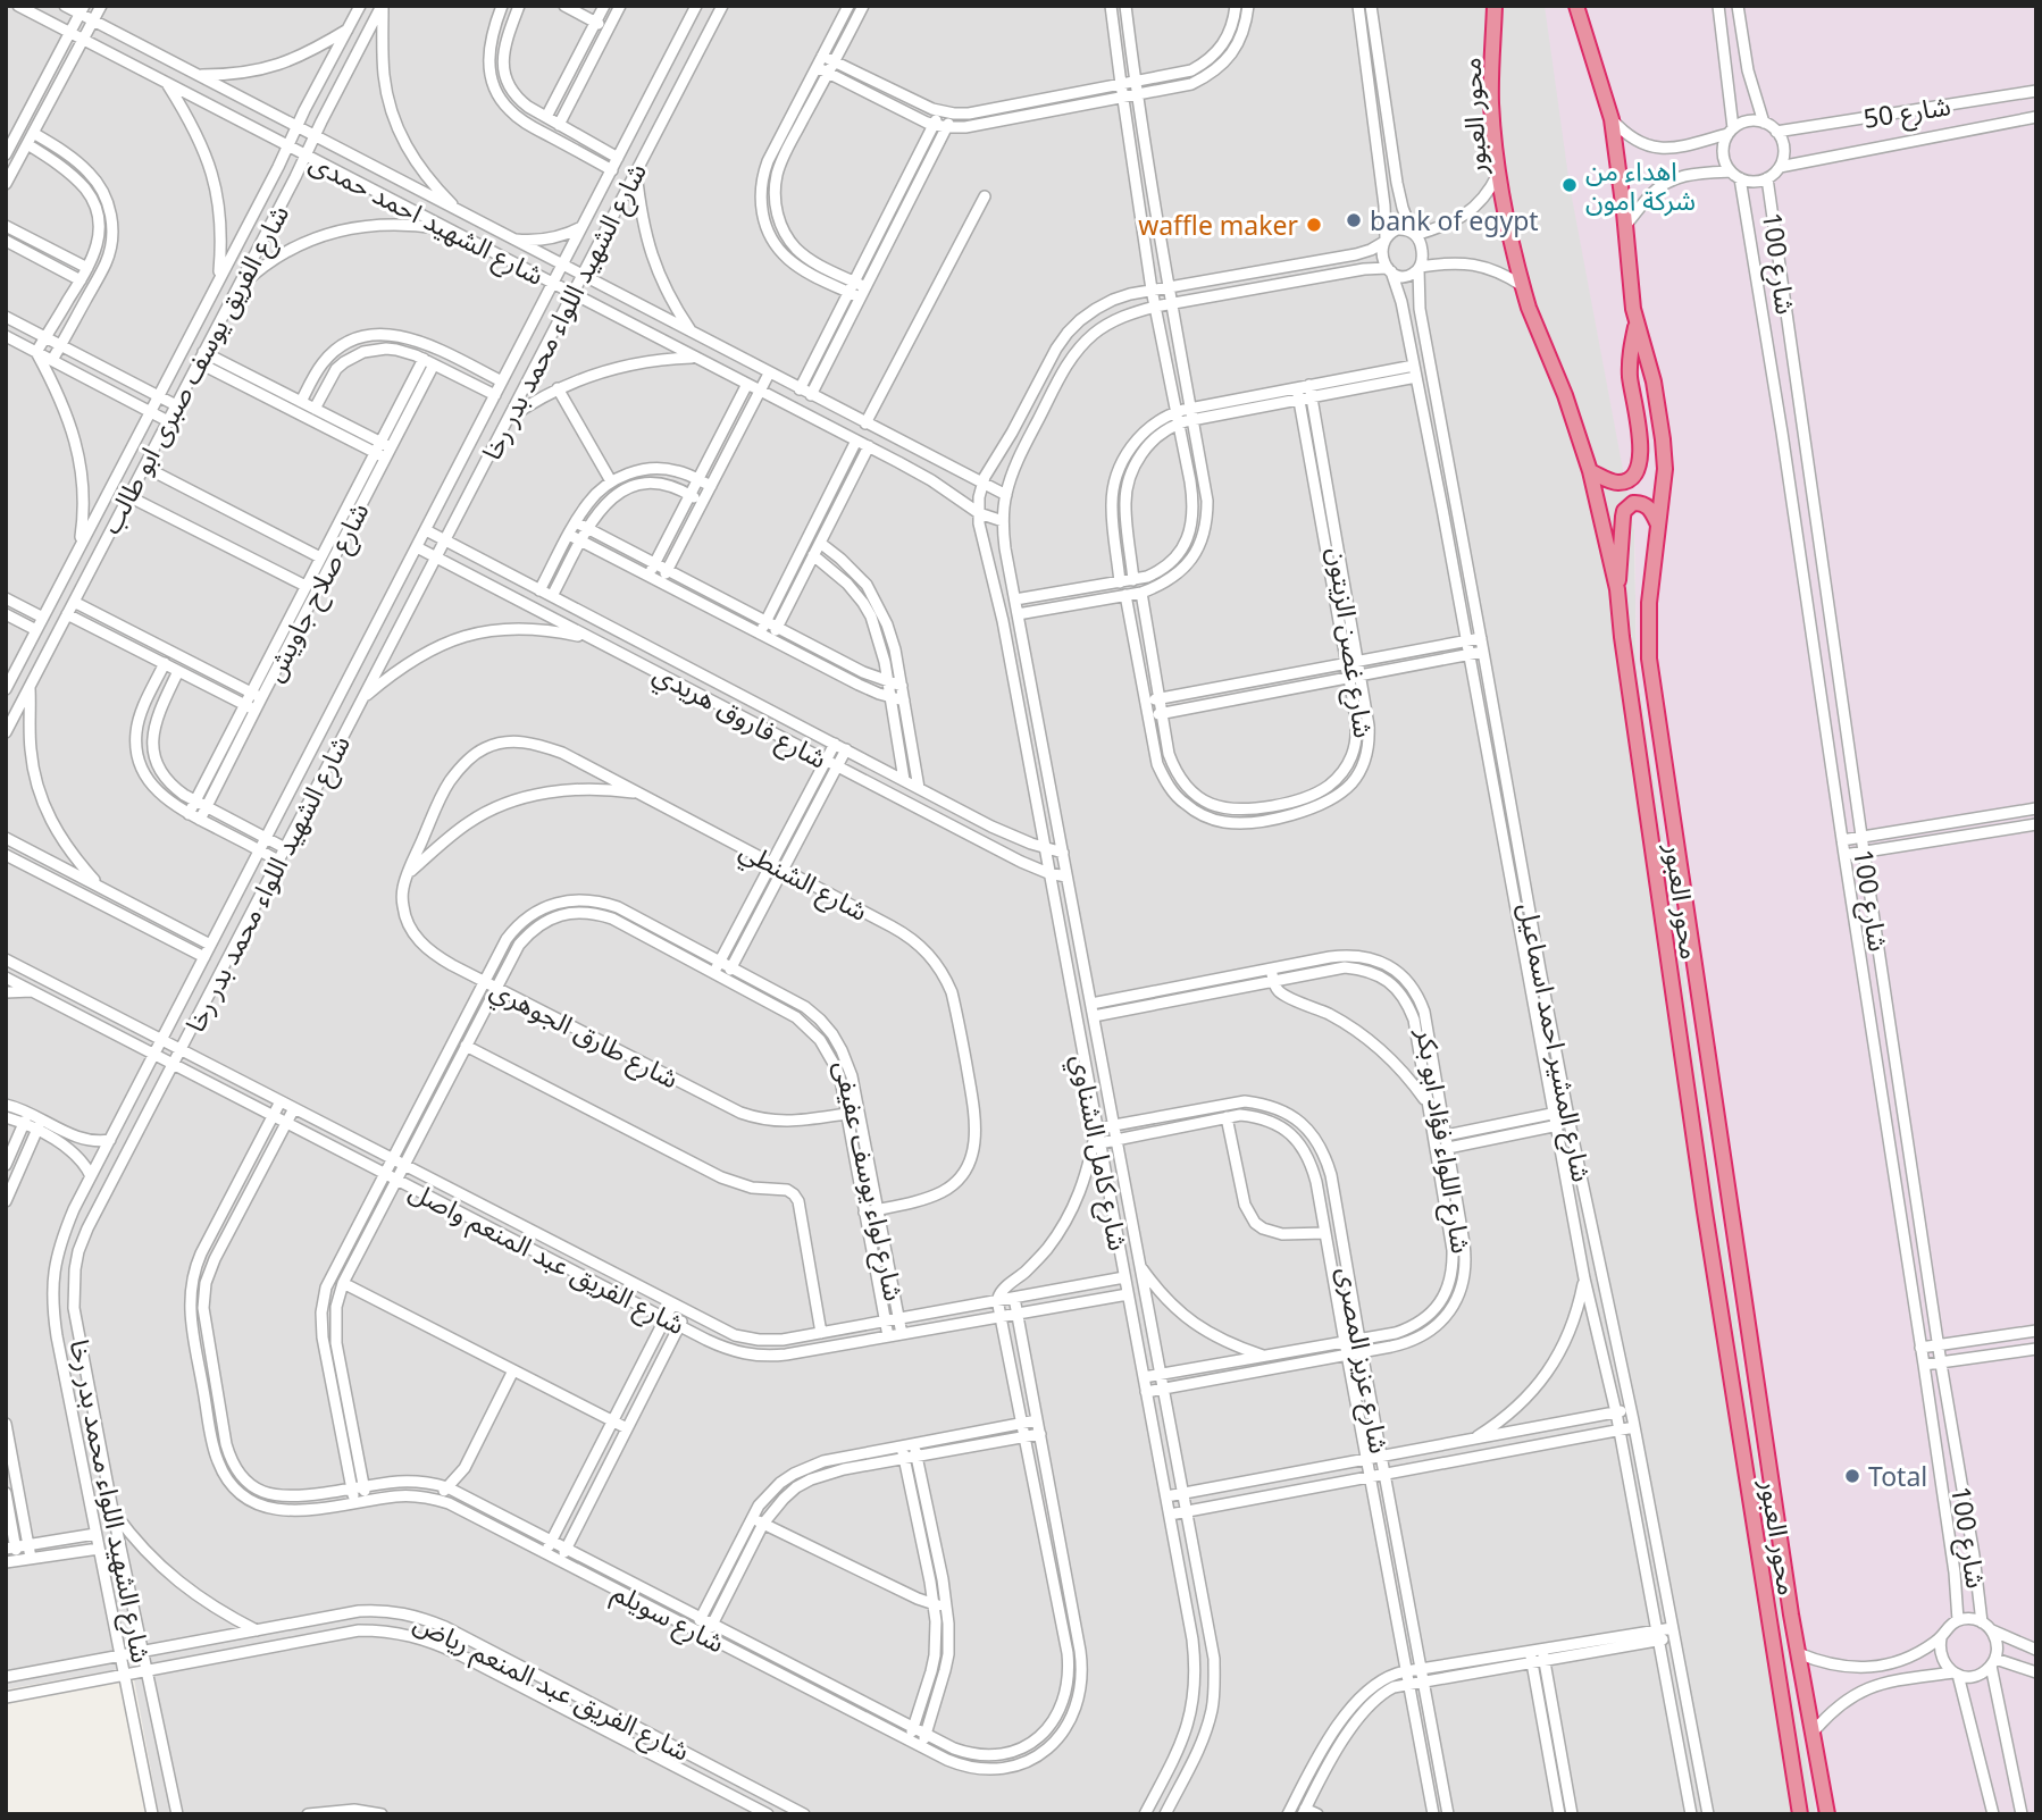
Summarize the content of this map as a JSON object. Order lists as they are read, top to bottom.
{
  "streets": {
    "highway": ["محور العبور"],
    "street": [
      "شارع 50",
      "شارع الشهيد احمد حمدى",
      "شارع 100",
      "شارع الشهيد اللواء محمد بدر رخا",
      "شارع الفريق يوسف صبرى ابو طالب",
      "شارع صلاح جاويش",
      "شارع غصن الزيتون",
      "شارع فاروق هريدي",
      "شارع الشنطي",
      "شارع طارق الجوهري",
      "شارع المشير احمد اسماعيل",
      "شارع اللواء فؤاد ابو بكر",
      "شارع كامل الشناوي",
      "شارع لواء يوسف عفيفى",
      "شارع الفريق عبد المنعم واصل",
      "شارع عزيز المصرى",
      "شارع سويلم",
      "شارع الفريق عبد المنعم رياض"
    ]
  },
  "crossings": [
    ["شارع 50", "شارع 100"],
    ["شارع الشهيد احمد حمدى", "شارع الشهيد اللواء محمد بدر رخا"],
    ["شارع الشهيد احمد حمدى", "شارع الفريق يوسف صبرى ابو طالب"],
    ["شارع الشهيد احمد حمدى", "شارع كامل الشناوي"],
    ["شارع الشهيد اللواء محمد بدر رخا", "شارع فاروق هريدي"],
    ["شارع الشهيد اللواء محمد بدر رخا", "شارع الفريق عبد المنعم واصل"],
    ["شارع الشهيد اللواء محمد بدر رخا", "شارع الفريق عبد المنعم رياض"],
    ["شارع فاروق هريدي", "شارع كامل الشناوي"],
    ["شارع الشنطي", "شارع طارق الجوهري"],
    ["شارع الشنطي", "شارع لواء يوسف عفيفى"],
    ["شارع طارق الجوهري", "شارع لواء يوسف عفيفى"],
    ["شارع المشير احمد اسماعيل", "شارع كامل الشناوي"],
    ["شارع اللواء فؤاد ابو بكر", "شارع كامل الشناوي"],
    ["شارع اللواء فؤاد ابو بكر", "شارع عزيز المصرى"],
    ["شارع كامل الشناوي", "شارع الفريق عبد المنعم واصل"],
    ["شارع كامل الشناوي", "شارع عزيز المصرى"],
    ["شارع لواء يوسف عفيفى", "شارع الفريق عبد المنعم واصل"],
    ["شارع لواء يوسف عفيفى", "شارع سويلم"],
    ["شارع الفريق عبد المنعم واصل", "شارع سويلم"]
  ],
  "places": [
    "اهداء من شركة امون",
    "bank of egypt",
    "waffle maker",
    "Total"
  ]
}
